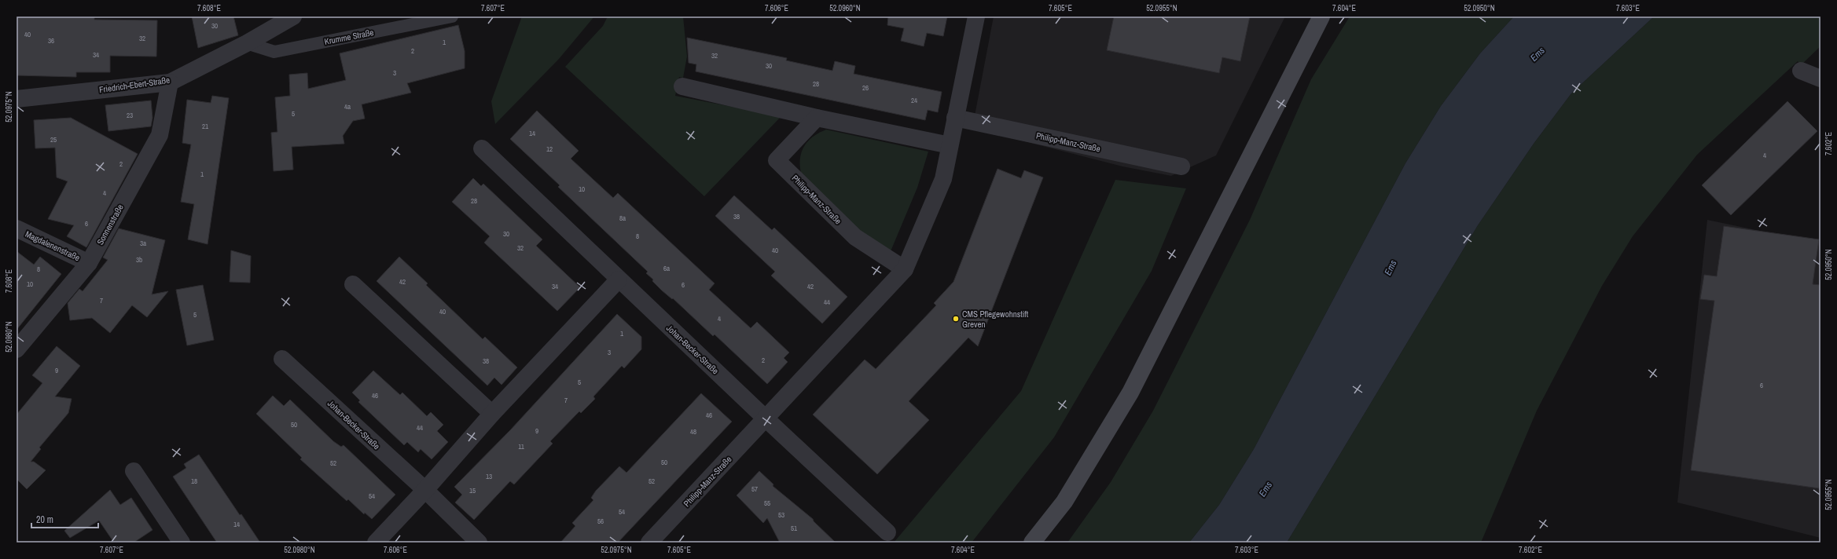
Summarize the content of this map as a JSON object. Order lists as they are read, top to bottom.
{
  "streets": {
    "street": [
      "Friedrich-Ebert-Straße",
      "Philipp-Manz-Straße",
      "Sonnenstraße",
      "Magdalenenstraße",
      "Johan-Becker-Straße"
    ],
    "lane": ["Krumme Straße"]
  },
  "crossings": [
    ["Krumme Straße", "Friedrich-Ebert-Straße"],
    ["Friedrich-Ebert-Straße", "Sonnenstraße"],
    ["Philipp-Manz-Straße", "Johan-Becker-Straße"],
    ["Sonnenstraße", "Magdalenenstraße"]
  ],
  "water": ["Ems"],
  "places": ["CMS Pflegewohnstift Greven"],
  "house_numbers": [
    "30",
    "40",
    "32",
    "36",
    "1",
    "2",
    "34",
    "32",
    "30",
    "3",
    "28",
    "26",
    "24",
    "4a",
    "5",
    "23",
    "21",
    "14",
    "25",
    "12",
    "4",
    "2",
    "1",
    "10",
    "4",
    "28",
    "38",
    "8a",
    "6",
    "30",
    "8",
    "3a",
    "32",
    "40",
    "3b",
    "6a",
    "8",
    "42",
    "10",
    "6",
    "34",
    "42",
    "7",
    "44",
    "40",
    "5",
    "4",
    "1",
    "3",
    "2",
    "38",
    "9",
    "5",
    "6",
    "46",
    "7",
    "46",
    "50",
    "44",
    "9",
    "48",
    "11",
    "50",
    "52",
    "13",
    "18",
    "52",
    "57",
    "15",
    "54",
    "55",
    "54",
    "53",
    "56",
    "14",
    "51"
  ],
  "scale_bar": "20 m",
  "coordinates": [
    "7.608°E",
    "7.607°E",
    "7.606°E",
    "52.0960°N",
    "7.605°E",
    "52.0955°N",
    "7.604°E",
    "52.0950°N",
    "7.603°E",
    "52.0975°N",
    "7.602°E",
    "52.0980°N"
  ]
}
